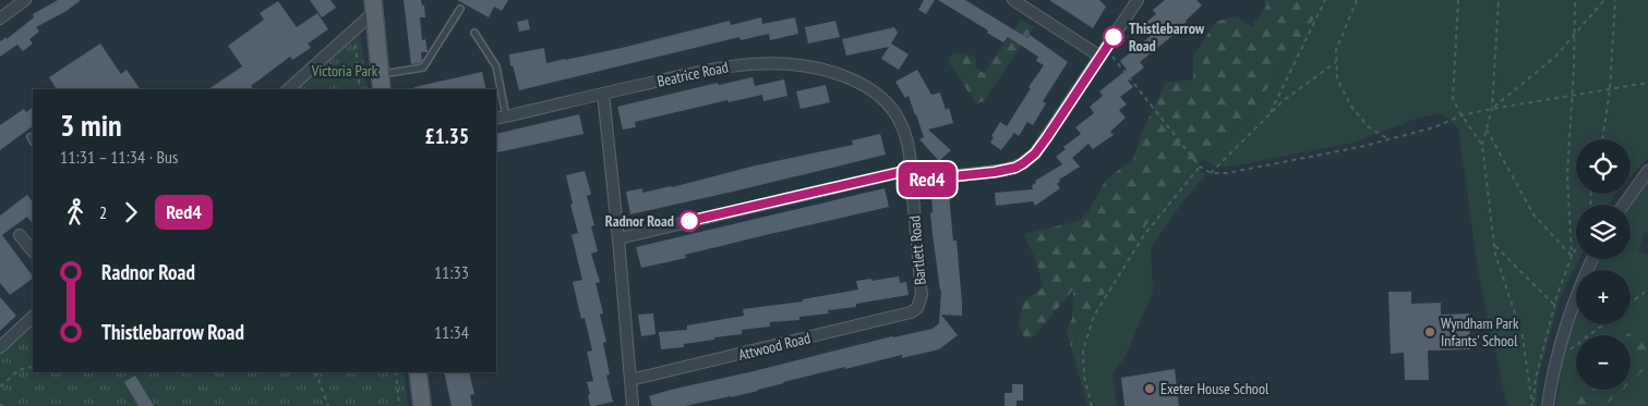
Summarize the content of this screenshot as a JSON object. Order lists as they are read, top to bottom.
{
  "streets": {
    "street": ["Beatrice Road", "Bartlett Road", "Attwood Road"]
  },
  "crossings": [
    ["Beatrice Road", "Bartlett Road"],
    ["Bartlett Road", "Attwood Road"]
  ],
  "parks": ["Victoria Park"],
  "places": [
    "Thistlebarrow Road",
    "Radnor Road",
    "Wyndham Park Infants' School",
    "Exeter House School"
  ],
  "lines": ["bus line Red4"],
  "page": {
    "on_map": "Red4",
    "heading": ["3 min", "11:31 – 11:34 · Bus", "£1.35"],
    "map_buttons": ["+", "−"],
    "legs": ["2", "Red4"],
    "list": [
      {
        "name": "Radnor Road",
        "value": "11:33"
      },
      {
        "name": "Thistlebarrow Road",
        "value": "11:34"
      }
    ]
  }
}
